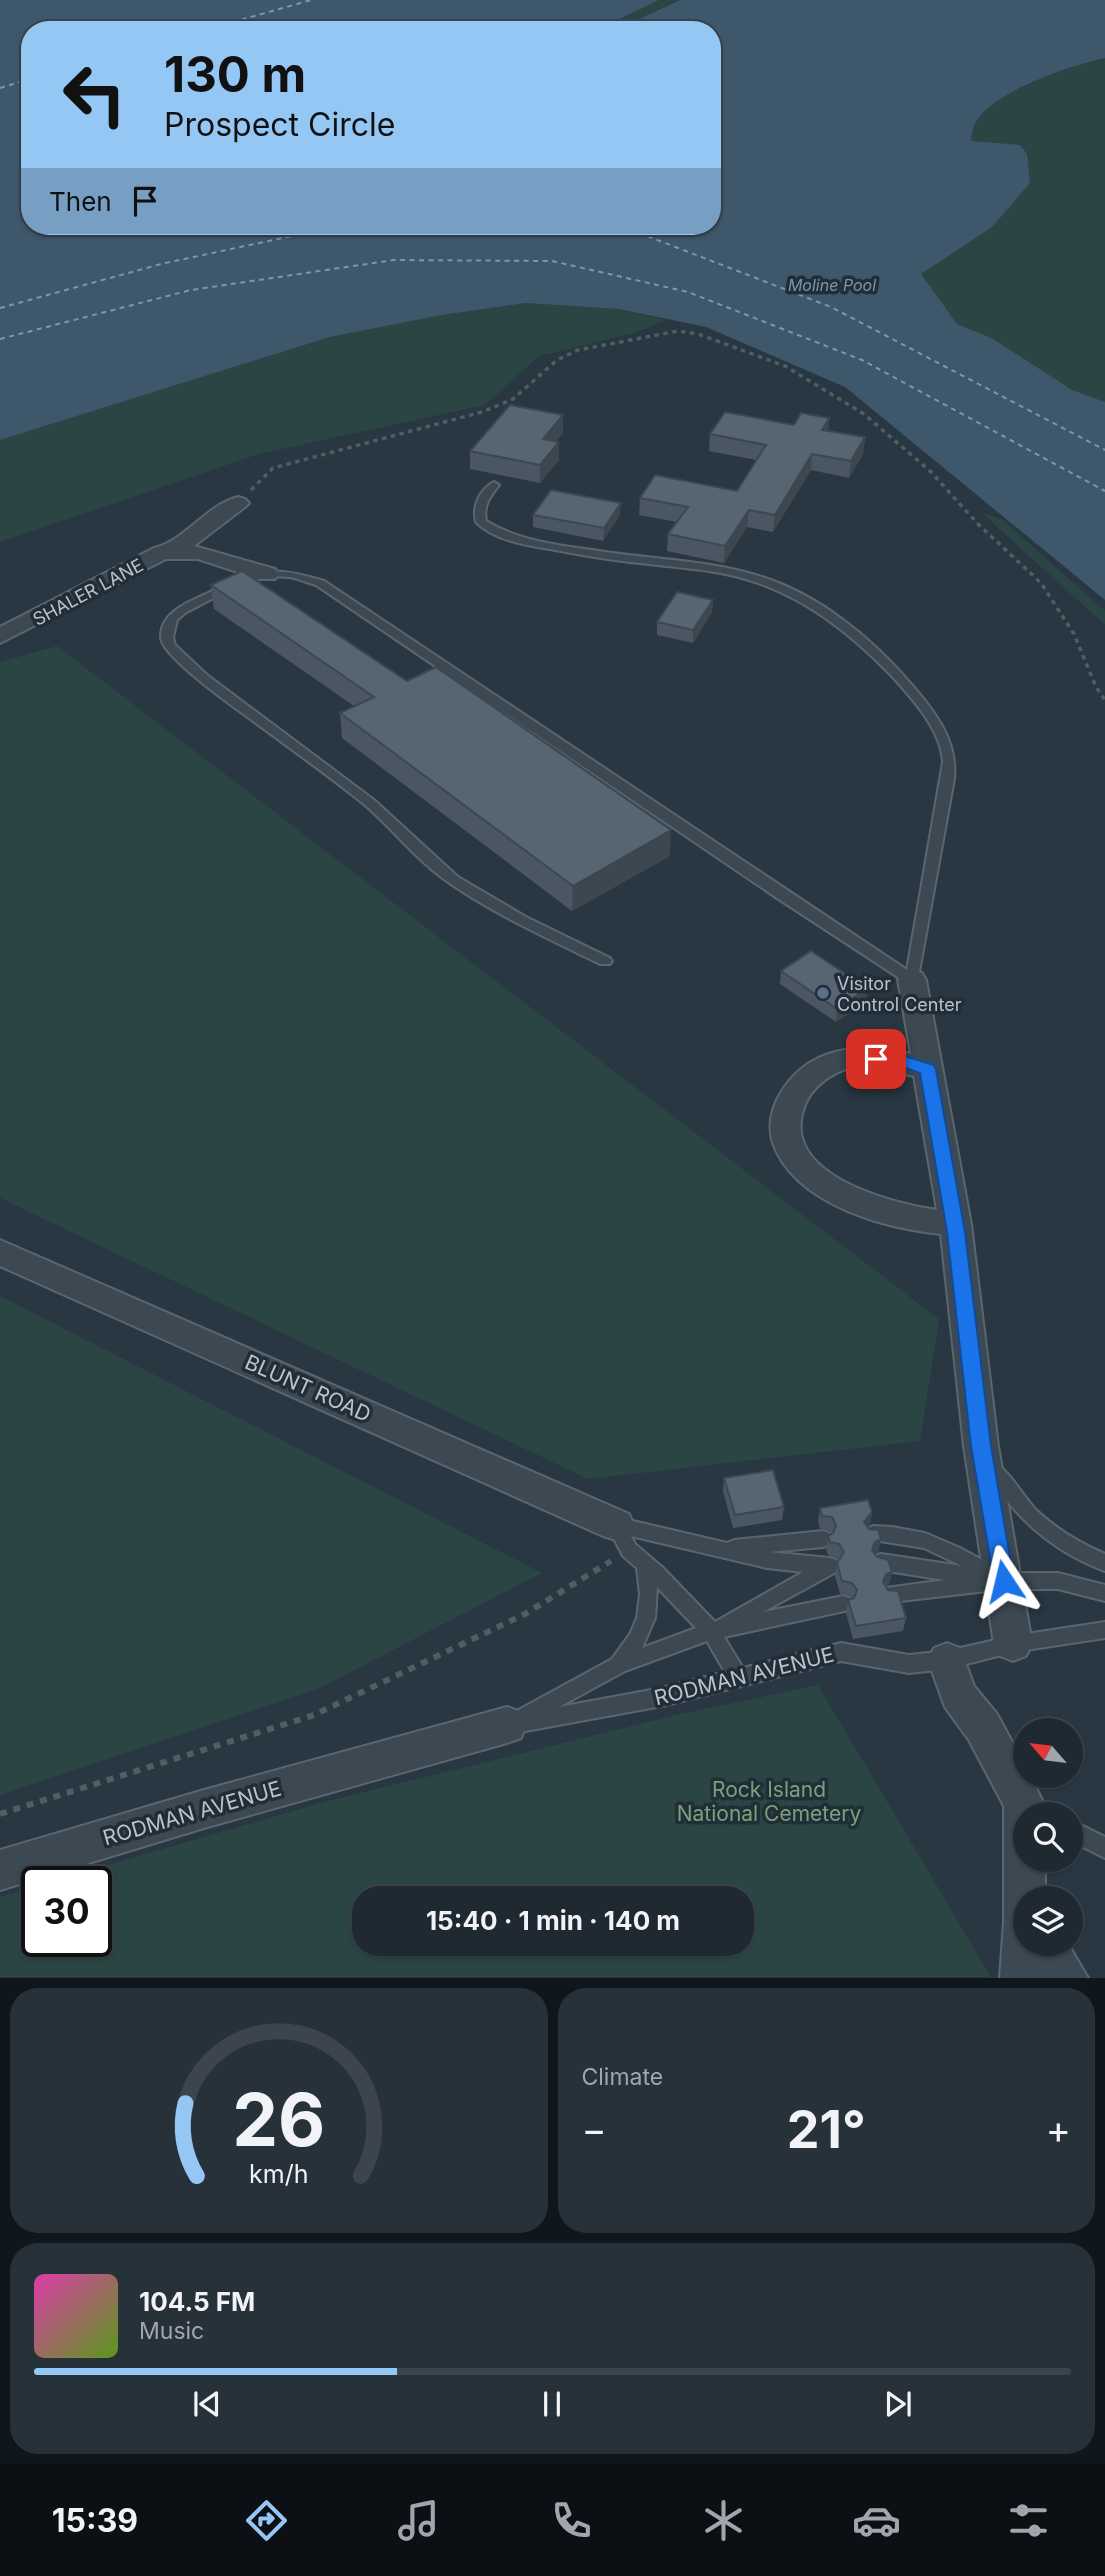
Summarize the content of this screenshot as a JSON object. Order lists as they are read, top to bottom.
{
  "streets": {
    "street": ["SHALER LANE", "BLUNT ROAD", "RODMAN AVENUE"]
  },
  "crossings": [
    ["BLUNT ROAD", "RODMAN AVENUE"]
  ],
  "water": ["Moline Pool"],
  "parks": ["Rock Island National Cemetery"],
  "places": ["Visitor Control Center"],
  "north": "top left",
  "page": {
    "turn": ["130 m", "Prospect Circle"],
    "then": "Then",
    "limit": "30",
    "trip": "15:40 · 1 min · 140 m",
    "tile": "Climate",
    "heat": ["−", "21°", "+"],
    "song": ["104.5 FM", "Music"],
    "tabs": "15:39",
    "gauge": ["26", "km/h"]
  }
}
